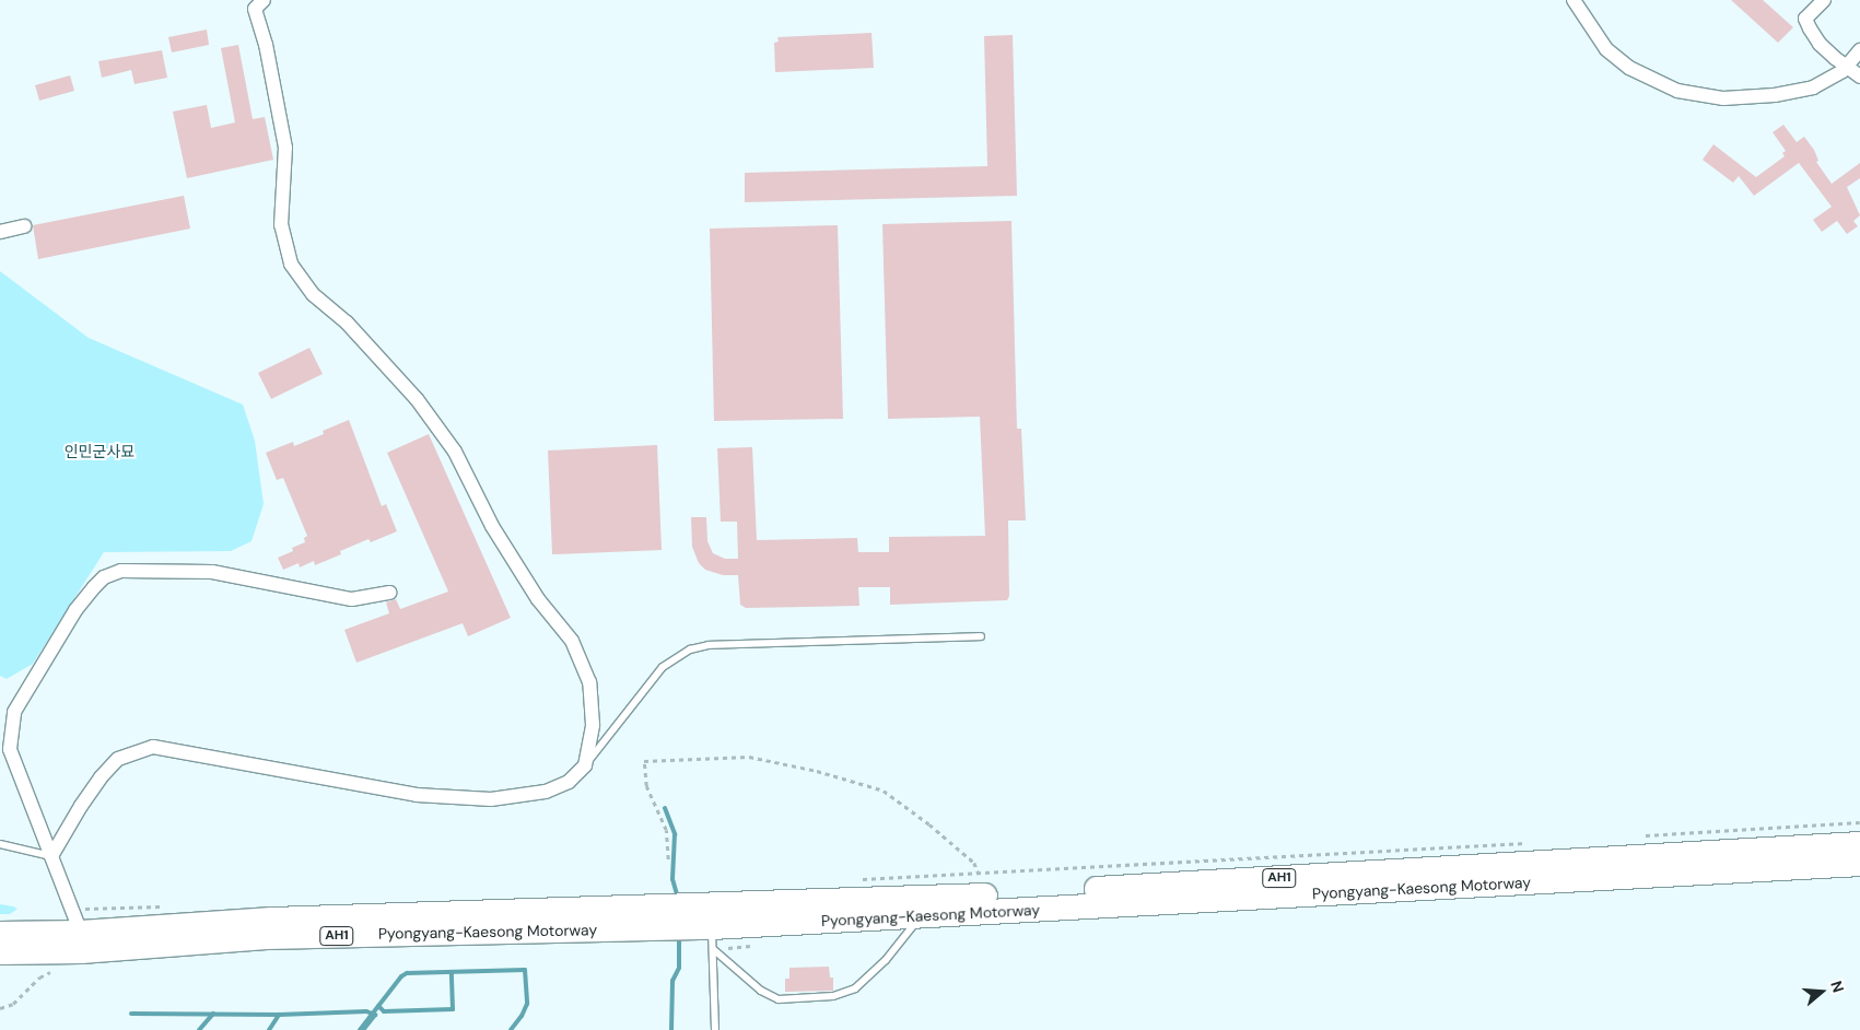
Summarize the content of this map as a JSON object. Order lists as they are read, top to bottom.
{
  "streets": {
    "highway": ["AH1", "Pyongyang-Kaesong Motorway"]
  },
  "parks": ["인민군사묘"],
  "north": "right"
}
